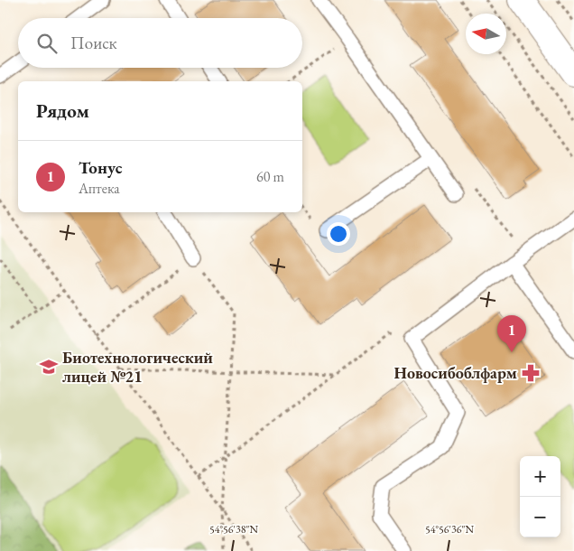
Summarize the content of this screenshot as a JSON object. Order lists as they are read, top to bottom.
{
  "places": {
    "school or university": ["Биотехнологический лицей №21"],
    "pharmacy": ["Новосибоблфарм"]
  },
  "north": "left",
  "page": {
    "search": "Поиск",
    "heading": "Рядом",
    "list": [
      {
        "mark": "1",
        "name": "Тонус",
        "note": "Аптека",
        "value": "60 m"
      }
    ],
    "pins": "1",
    "map_buttons": ["+", "−"]
  },
  "coordinates": ["54°56'38\"N", "54°56'36\"N"]
}
